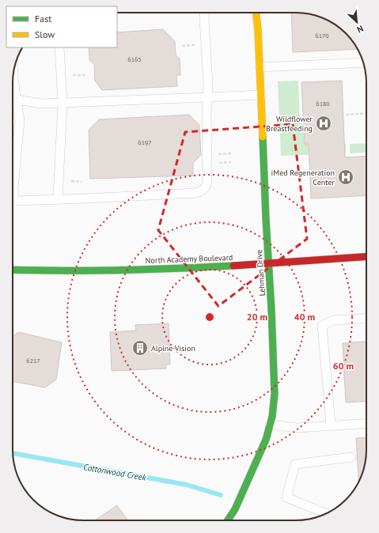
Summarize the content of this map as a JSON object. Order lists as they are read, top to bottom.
{
  "streets": {
    "main road": ["North Academy Boulevard", "Lehman Drive"]
  },
  "crossings": [
    ["North Academy Boulevard", "Lehman Drive"]
  ],
  "water": ["Cottonwood Creek"],
  "places": {
    "hospital": ["Wildflower Breastfeeding", "iMed Regeneration Center"],
    "building": ["Alpine Vision"]
  },
  "house_numbers": [
    "6170",
    "6165",
    "6180",
    "6197",
    "6217"
  ],
  "legend": ["Fast", "Slow"],
  "north": "bottom right",
  "rings": ["20 m", "40 m", "60 m"]
}
